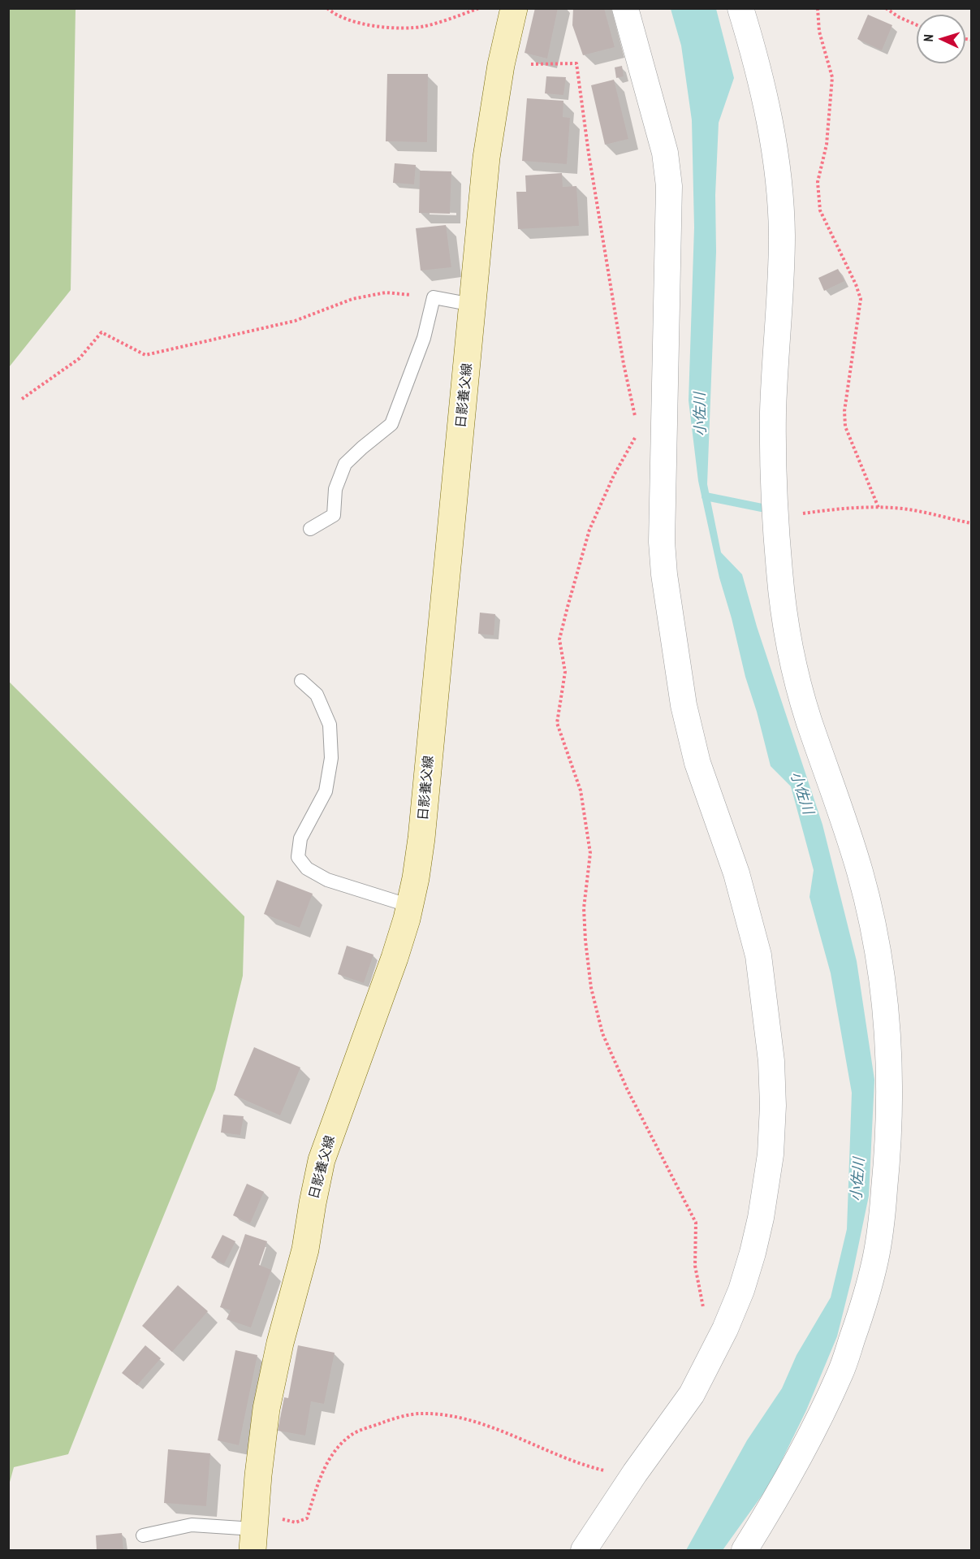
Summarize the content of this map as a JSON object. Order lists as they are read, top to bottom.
{
  "streets": {
    "main road": ["日影養父線"]
  },
  "water": ["小佐川"],
  "north": "left"
}
